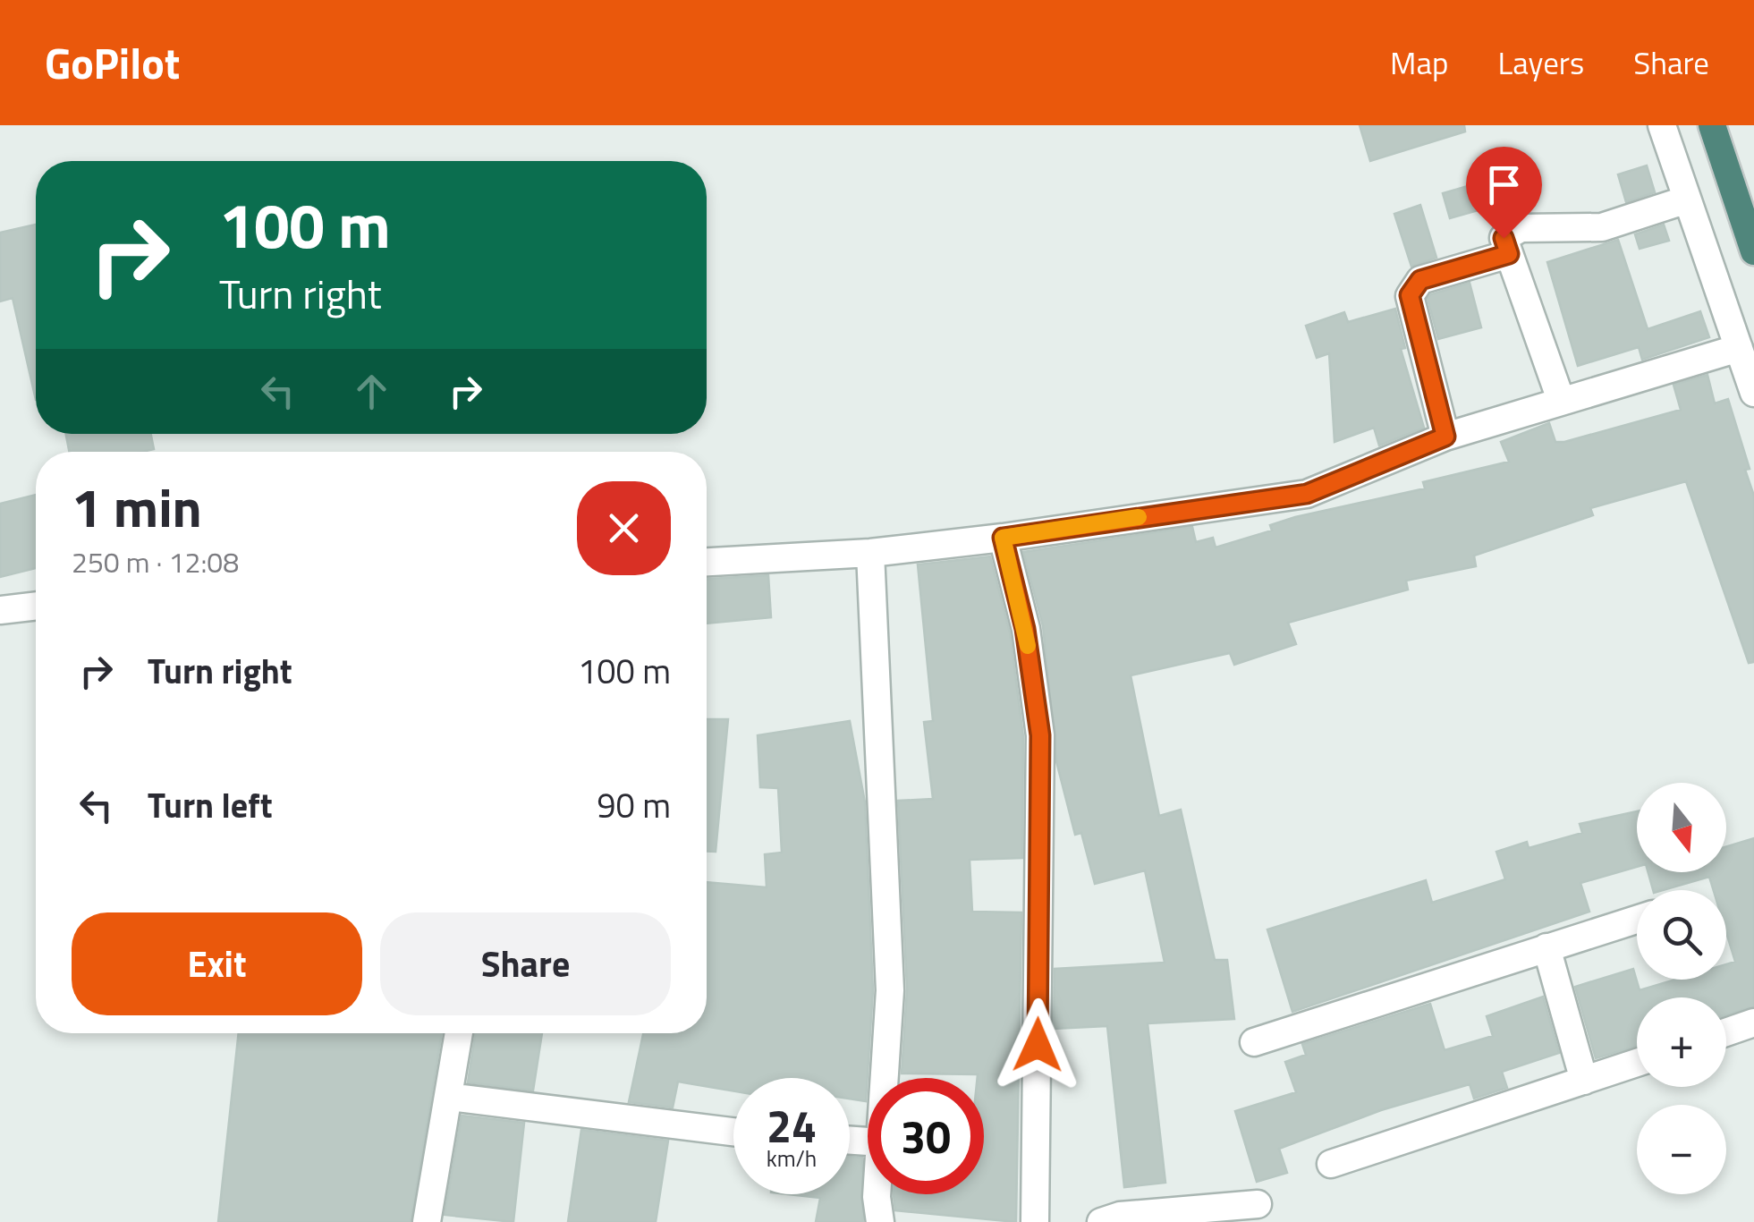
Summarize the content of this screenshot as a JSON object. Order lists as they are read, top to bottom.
{
  "north": "bottom",
  "page": {
    "header": "GoPilot",
    "nav": ["Map", "Layers", "Share"],
    "turn": ["100 m", "Turn right"],
    "heading": ["1 min", "250 m · 12:08"],
    "list": [
      {
        "name": "Turn right",
        "value": "100 m"
      },
      {
        "name": "Turn left",
        "value": "90 m"
      }
    ],
    "map_buttons": ["+", "−"],
    "buttons": ["Exit", "Share"],
    "speed": "24 km/h",
    "limit": "30"
  }
}
